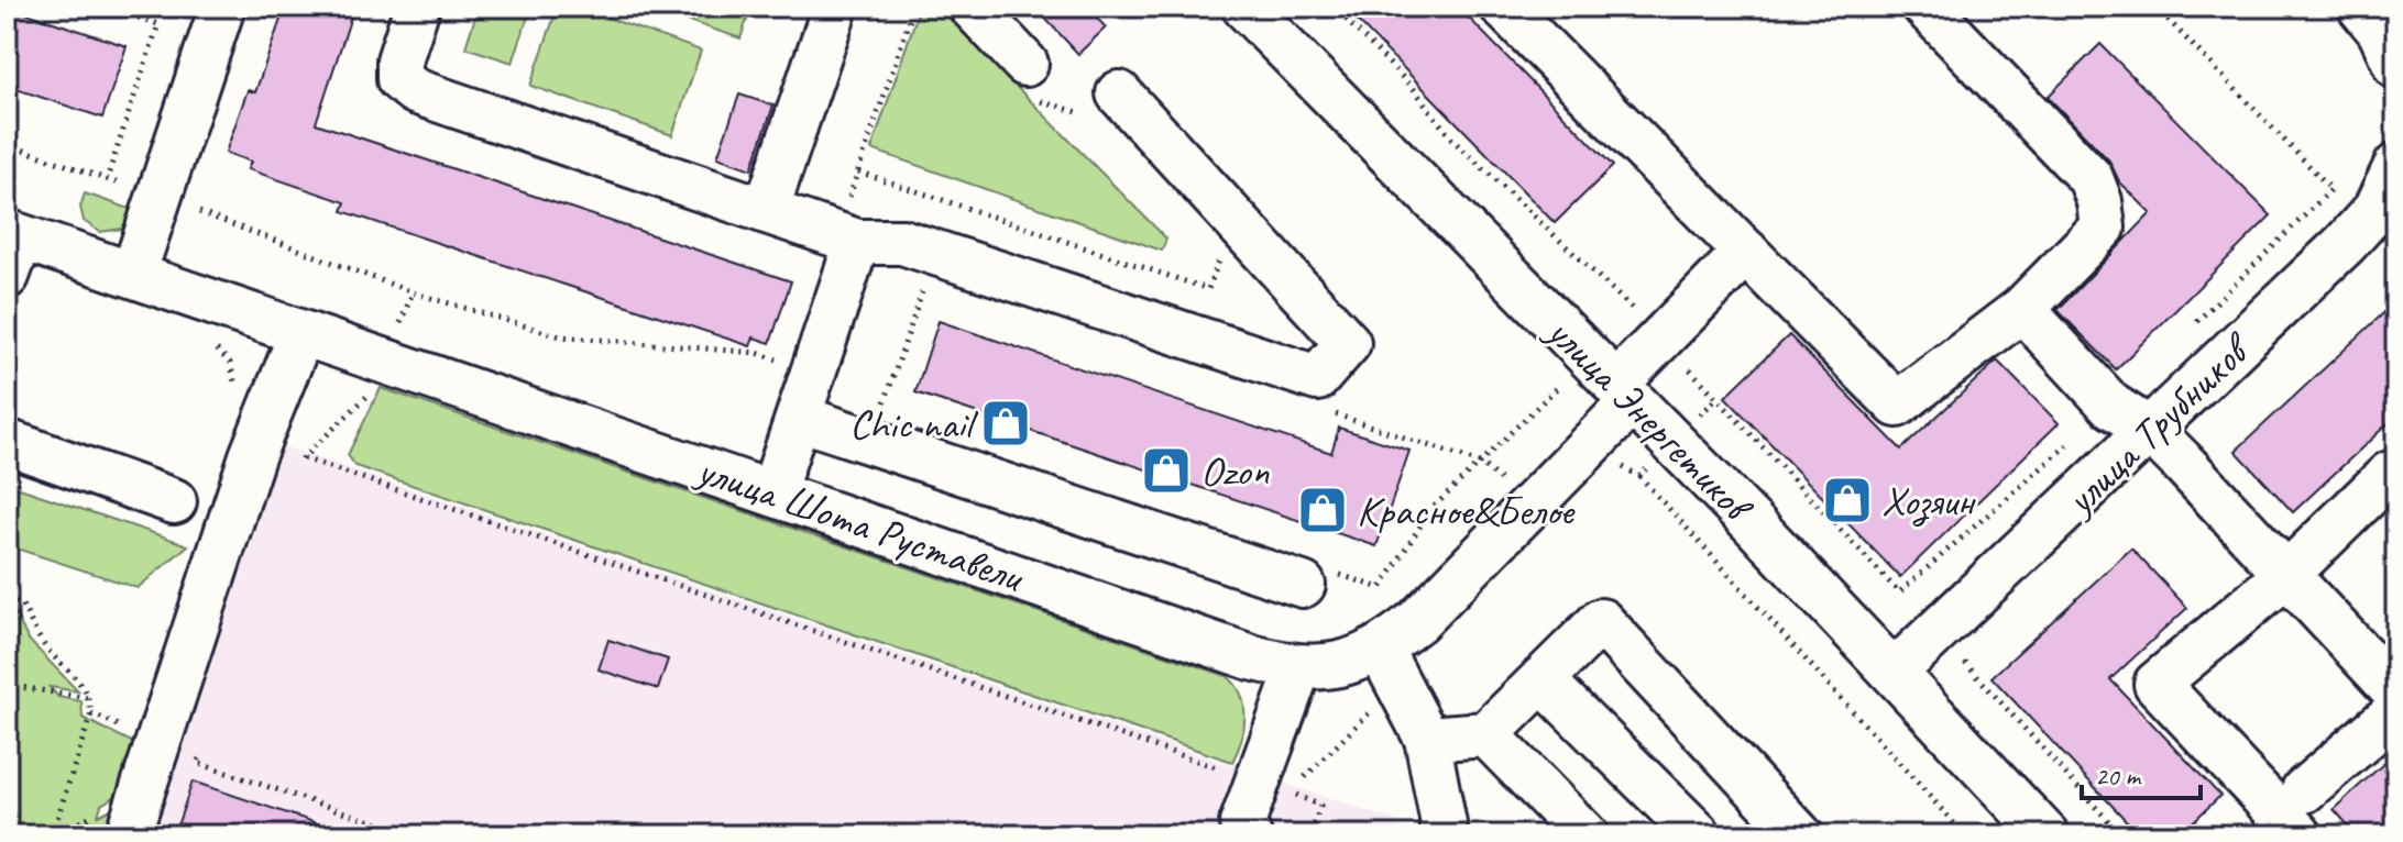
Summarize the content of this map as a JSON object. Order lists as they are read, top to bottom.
{
  "streets": {
    "street": ["улица Энергетиков", "улица Трубников", "улица Шота Руставели"]
  },
  "crossings": [
    ["улица Энергетиков", "улица Трубников"],
    ["улица Энергетиков", "улица Шота Руставели"]
  ],
  "places": {
    "shop": [
      "Chic nail",
      "Ozon",
      "Хозяин",
      "Красное&Белое"
    ]
  },
  "scale_bar": "20 m"
}
